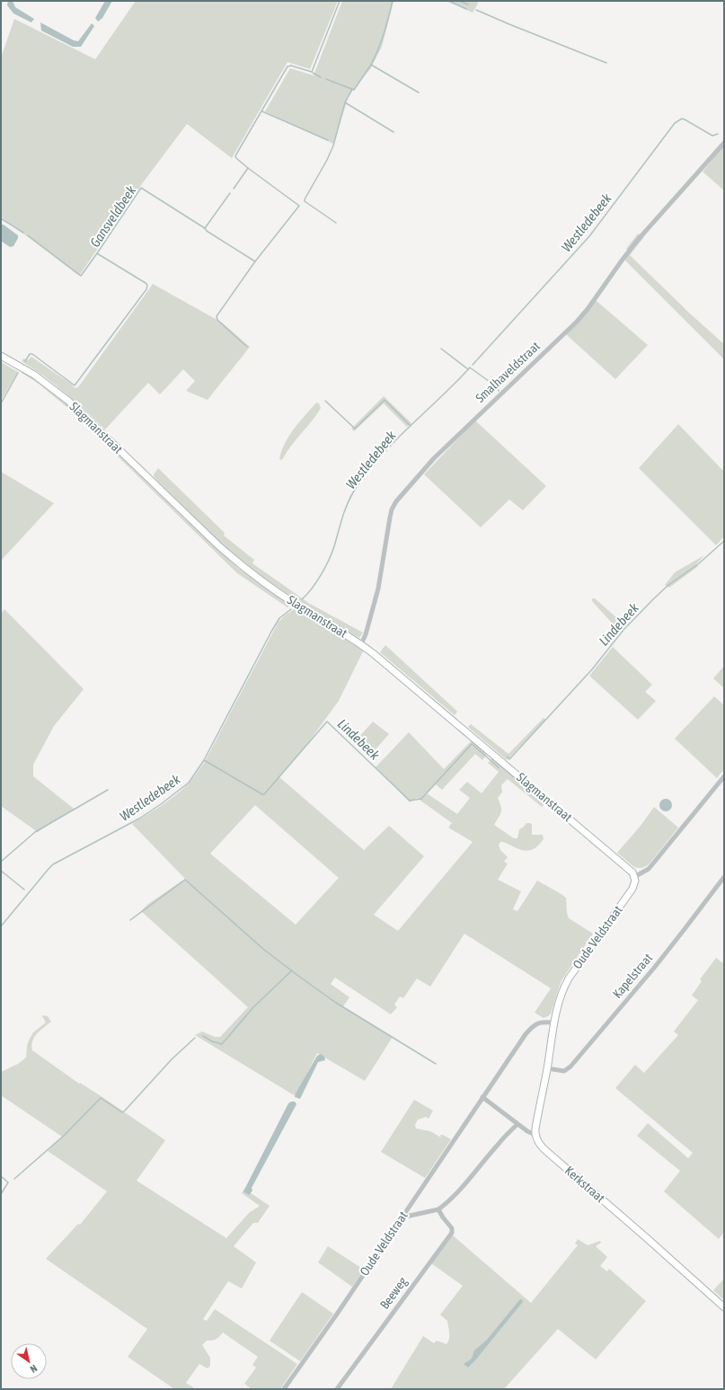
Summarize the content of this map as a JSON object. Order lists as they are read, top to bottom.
{
  "streets": {
    "main road": ["Slagmanstraat", "Oude Veldstraat", "Kerkstraat"],
    "street": ["Smalhaveldstraat", "Kapelstraat", "Beeweg"]
  },
  "crossings": [
    ["Smalhaveldstraat", "Slagmanstraat"],
    ["Slagmanstraat", "Oude Veldstraat"]
  ],
  "water": ["Gansveldbeek", "Westledebeek", "Lindebeek"],
  "north": "bottom right"
}
